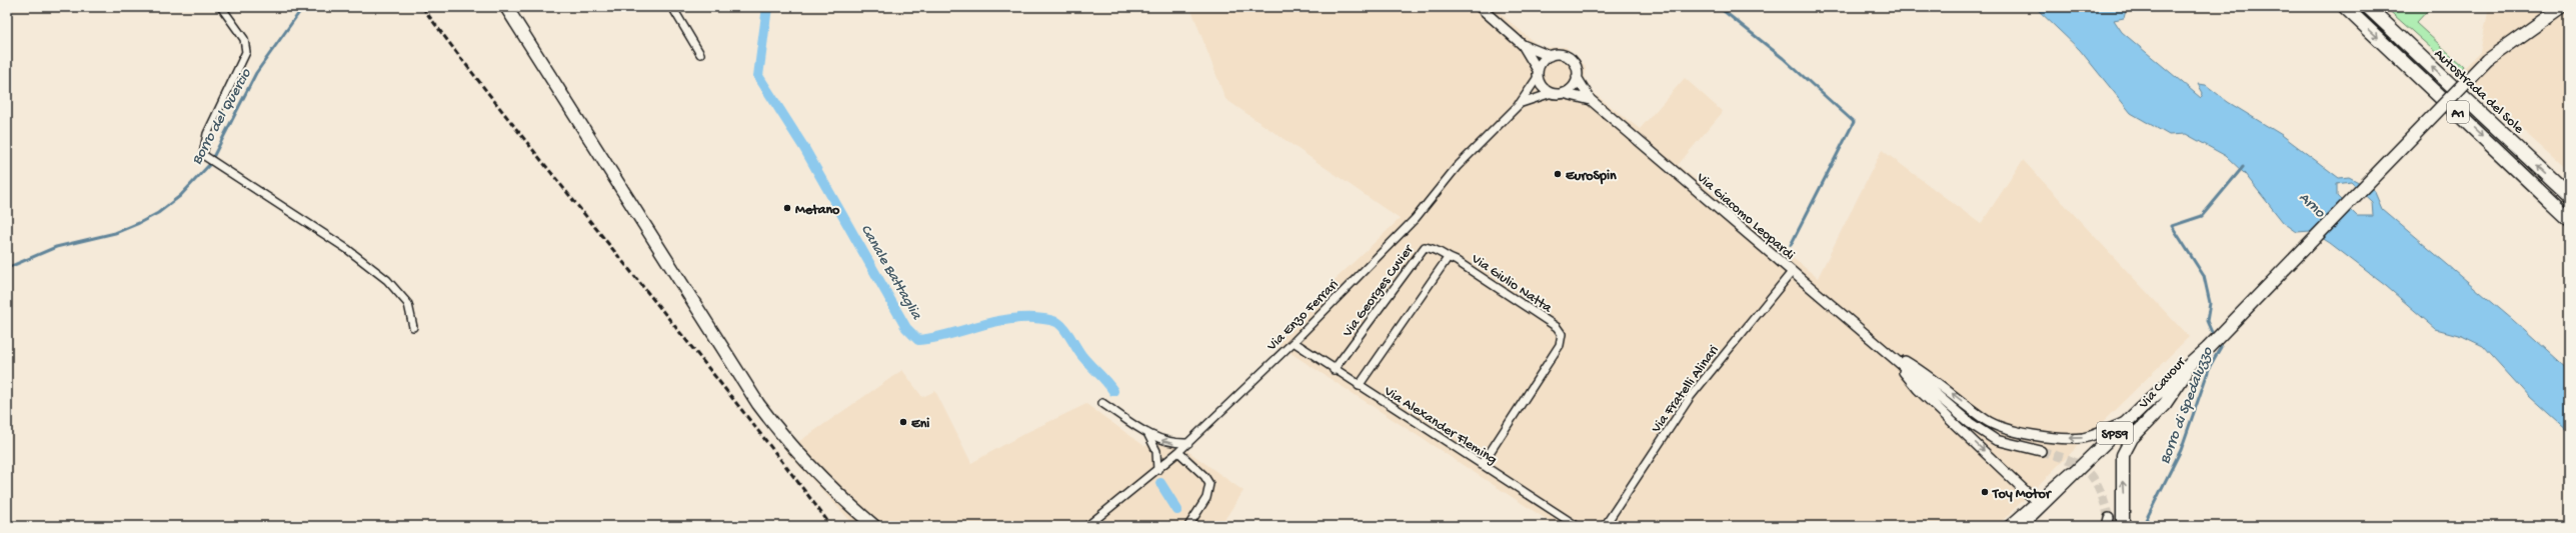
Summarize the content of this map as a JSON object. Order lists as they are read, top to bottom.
{
  "streets": {
    "highway": ["Autostrada del Sole", "A1"],
    "main road": ["Via Cavour", "SP59"],
    "street": [
      "Via Giacomo Leopardi",
      "Via Giulio Natta",
      "Via Georges Cuvier",
      "Via Enzo Ferrari",
      "Via Fratelli Alinari",
      "Via Alexander Fleming"
    ]
  },
  "crossings": [
    ["Via Giacomo Leopardi", "Via Enzo Ferrari"],
    ["Via Giacomo Leopardi", "Via Fratelli Alinari"],
    ["Via Giacomo Leopardi", "SP59"],
    ["Via Giulio Natta", "Via Georges Cuvier"],
    ["Via Giulio Natta", "Via Alexander Fleming"],
    ["Via Georges Cuvier", "Via Alexander Fleming"],
    ["Via Enzo Ferrari", "Via Alexander Fleming"],
    ["Via Cavour", "SP59"]
  ],
  "water": [
    "Borro del Quercio",
    "Arno",
    "Canale Battaglia",
    "Borro di Spedaluzzo"
  ],
  "places": [
    "EuroSpin",
    "Metano",
    "Eni",
    "Toy Motor"
  ]
}
